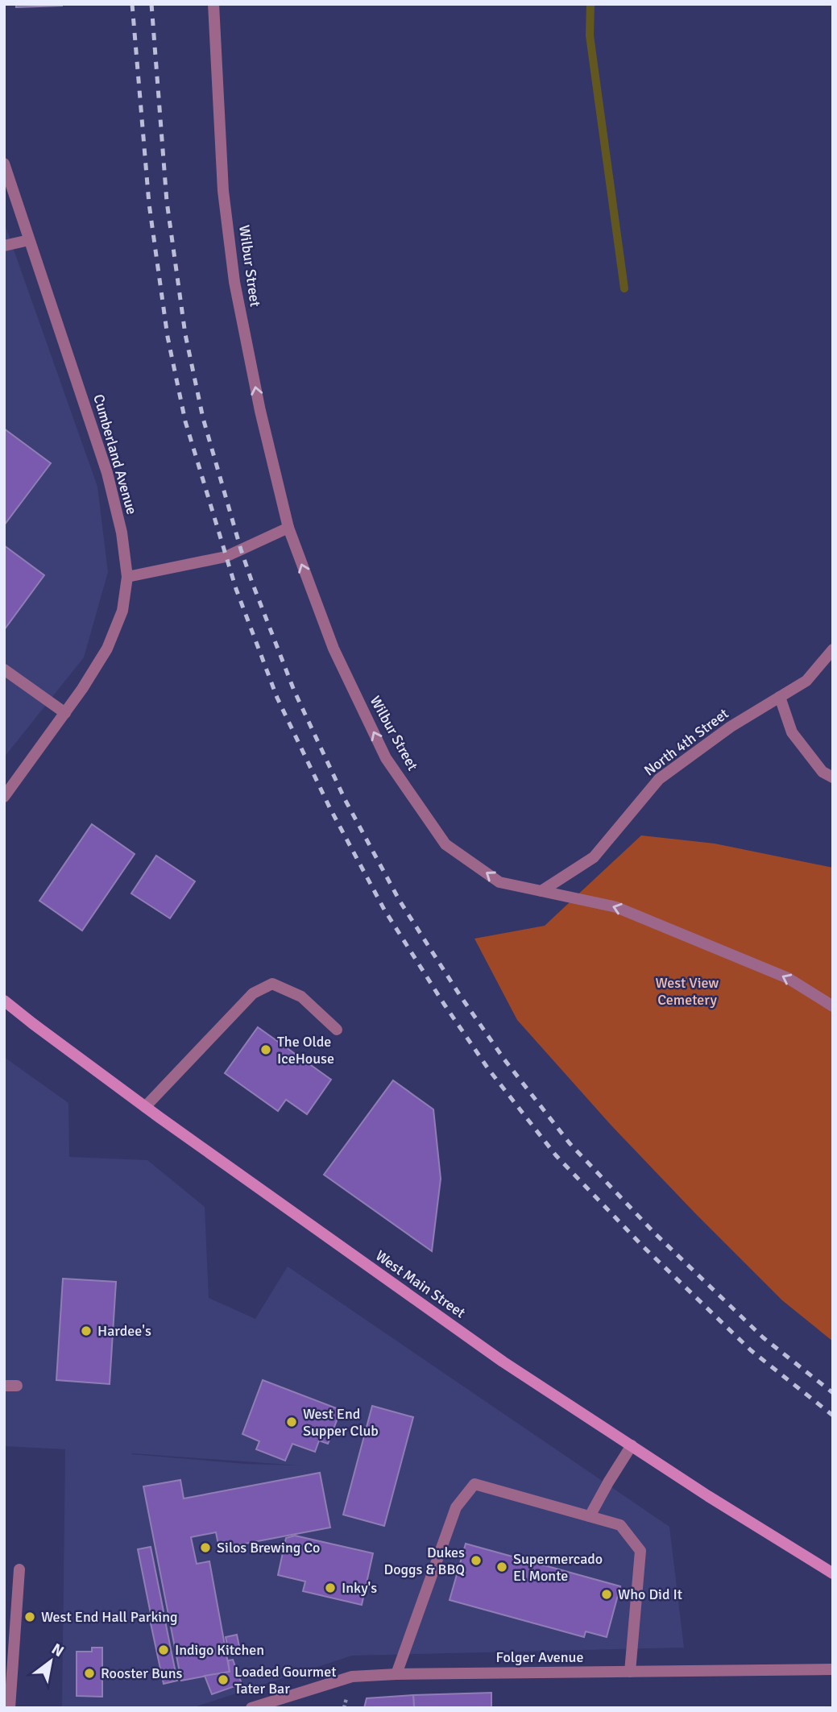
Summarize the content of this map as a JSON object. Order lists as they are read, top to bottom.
{
  "streets": {
    "main road": ["West Main Street"],
    "street": [
      "Wilbur Street",
      "Cumberland Avenue",
      "North 4th Street",
      "Folger Avenue"
    ]
  },
  "crossings": [
    ["Wilbur Street", "North 4th Street"]
  ],
  "one_way": ["Wilbur Street"],
  "parks": ["West View Cemetery"],
  "places": [
    "The Olde IceHouse",
    "Hardee's",
    "West End Supper Club",
    "Silos Brewing Co",
    "Dukes Doggs & BBQ",
    "Supermercado El Monte",
    "Inky's",
    "Who Did It",
    "West End Hall Parking",
    "Indigo Kitchen",
    "Rooster Buns",
    "Loaded Gourmet Tater Bar"
  ],
  "north": "top right"
}
